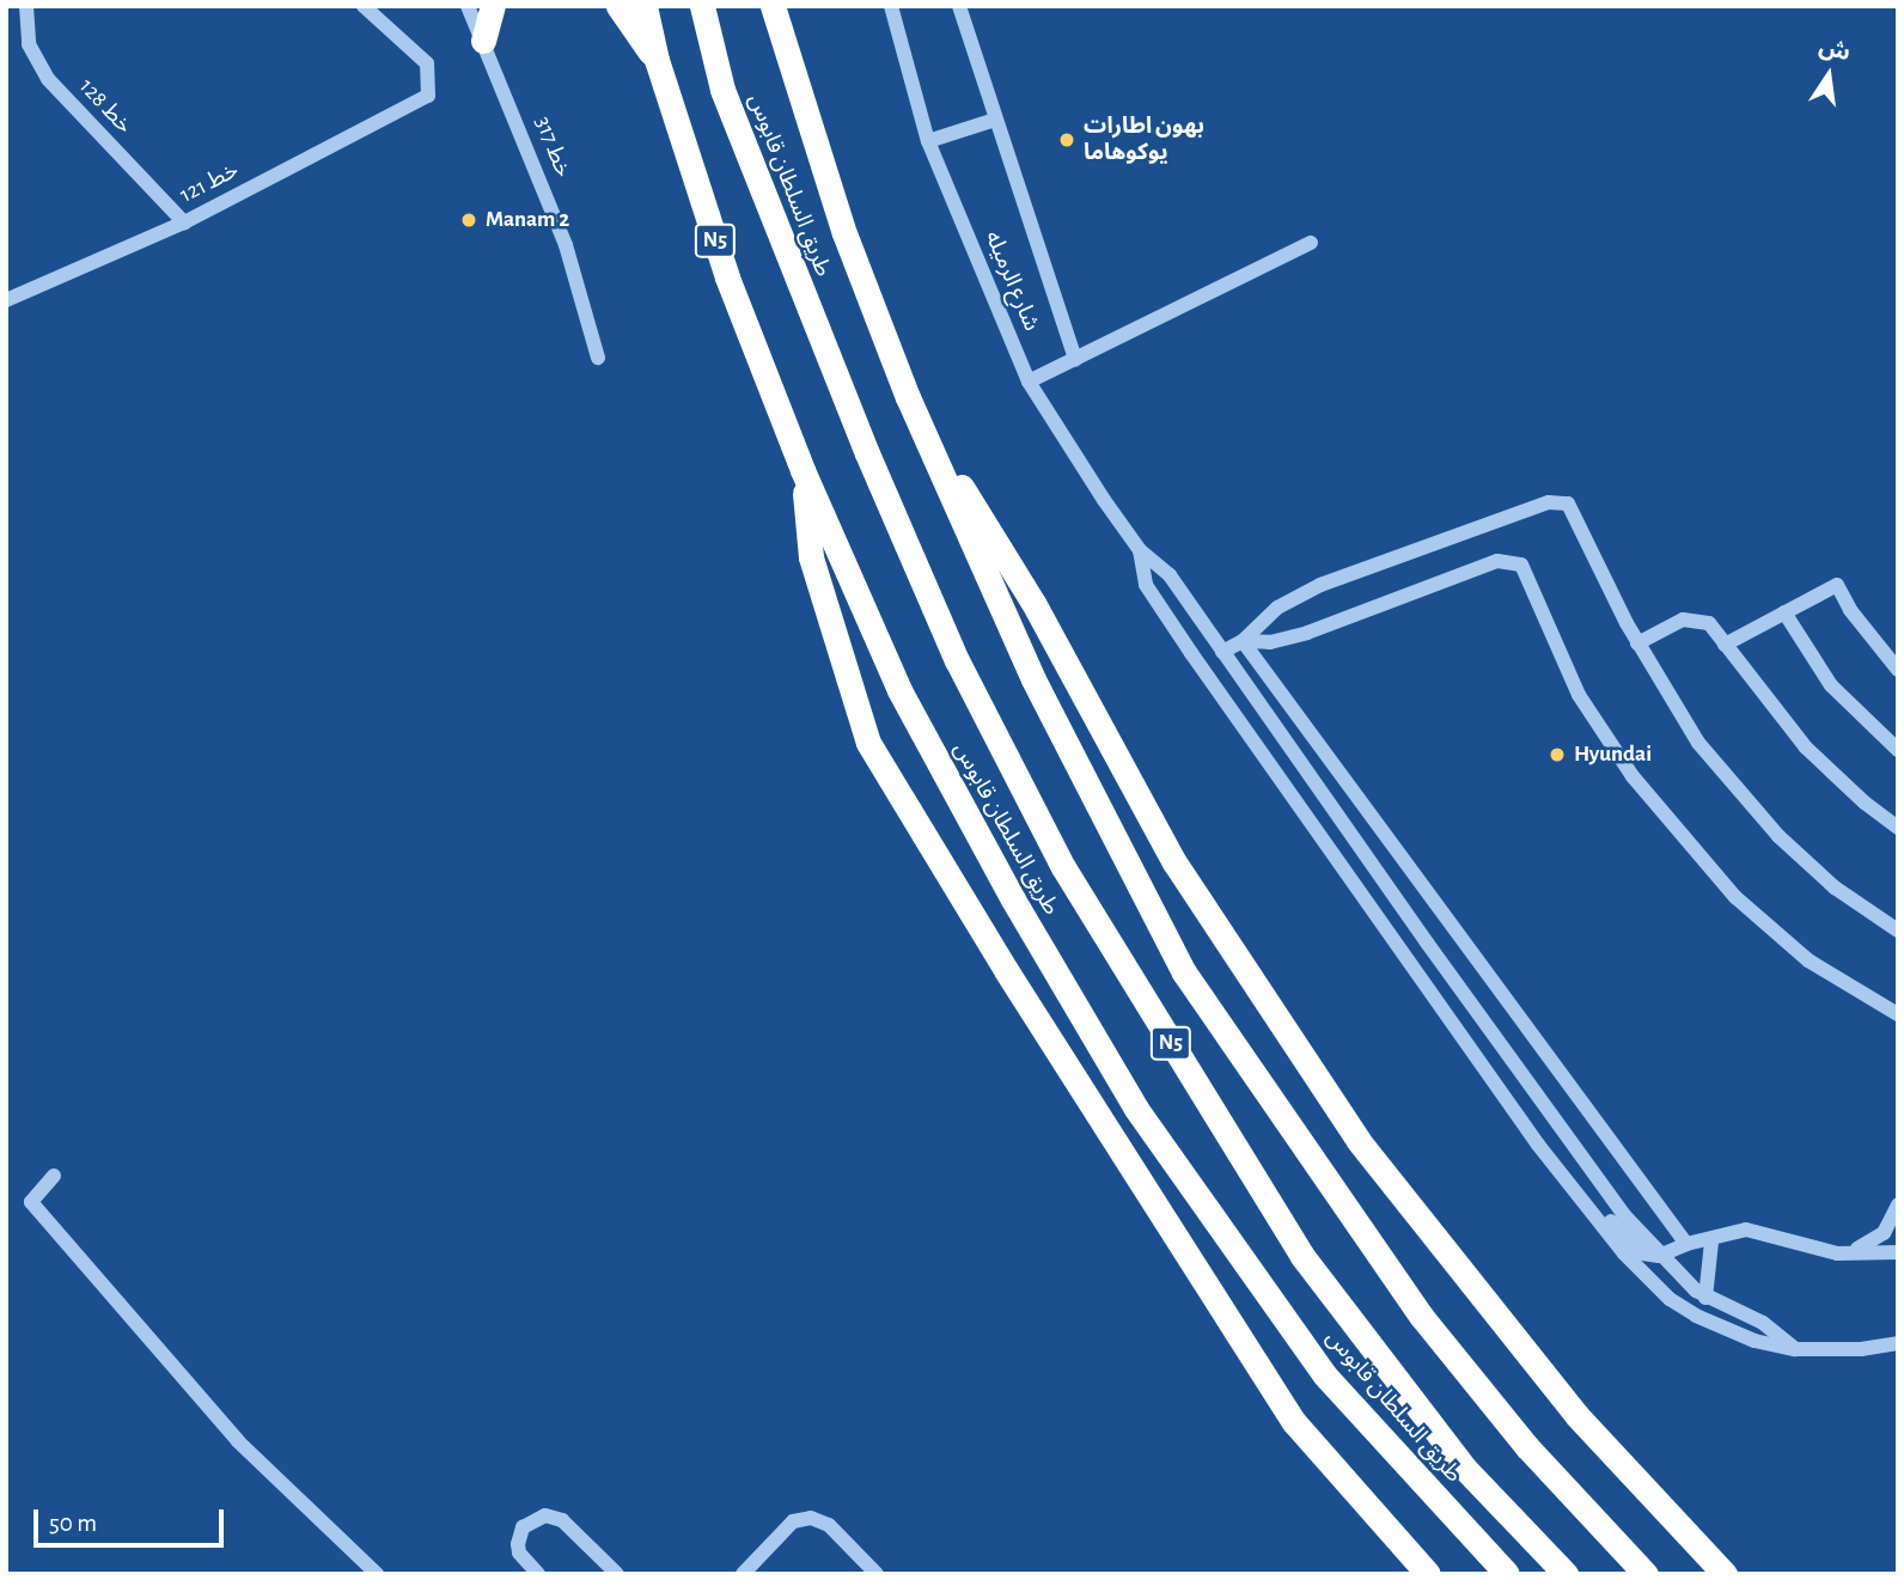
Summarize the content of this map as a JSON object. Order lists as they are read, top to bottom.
{
  "streets": {
    "highway": ["طريق السلطان قابوس", "N5"],
    "street": [
      "خط 128",
      "خط 317",
      "خط 121",
      "شارع الرميله"
    ]
  },
  "crossings": [
    ["خط 128", "خط 121"]
  ],
  "places": ["بهون اطارات يوكوهاما", "Manam 2", "Hyundai"],
  "scale_bar": "50 m",
  "north": "top"
}
